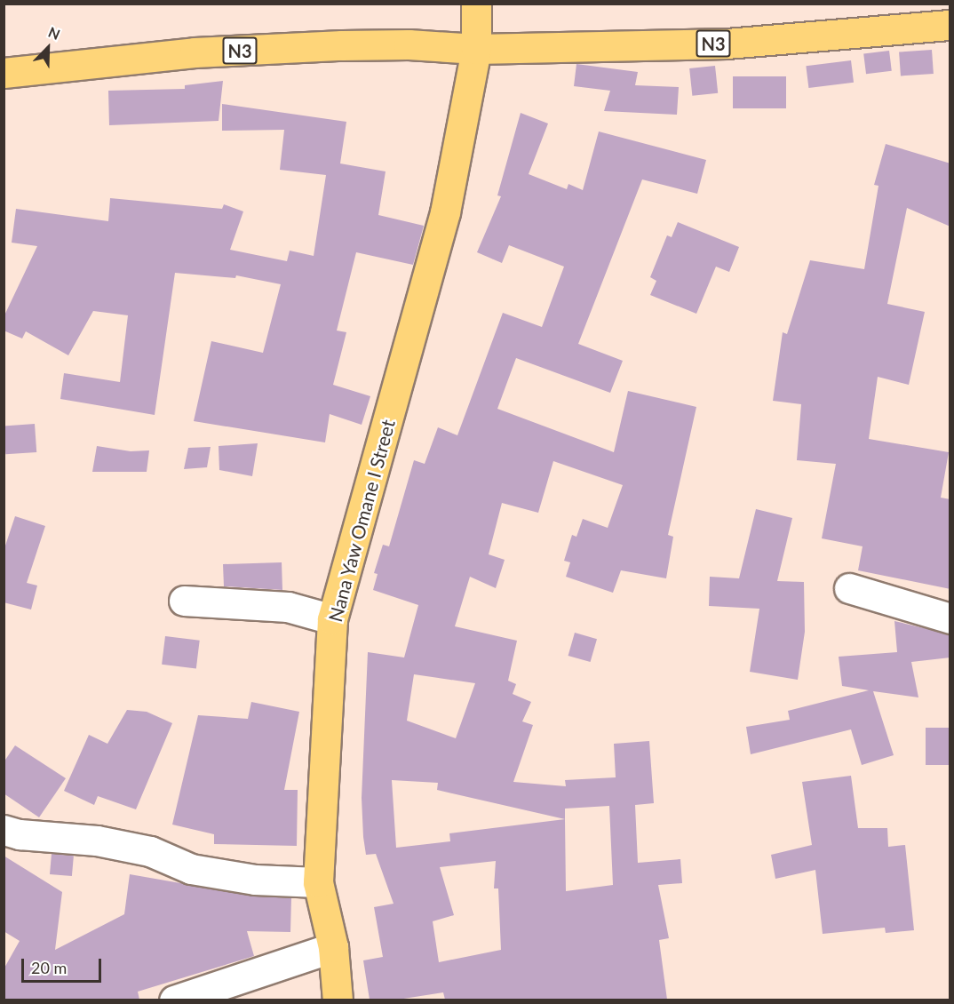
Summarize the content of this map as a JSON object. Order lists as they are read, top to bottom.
{
  "streets": {
    "main road": ["N3", "Nana Yaw Omane I Street"]
  },
  "crossings": [
    ["N3", "Nana Yaw Omane I Street"]
  ],
  "scale_bar": "20 m",
  "north": "top right"
}
